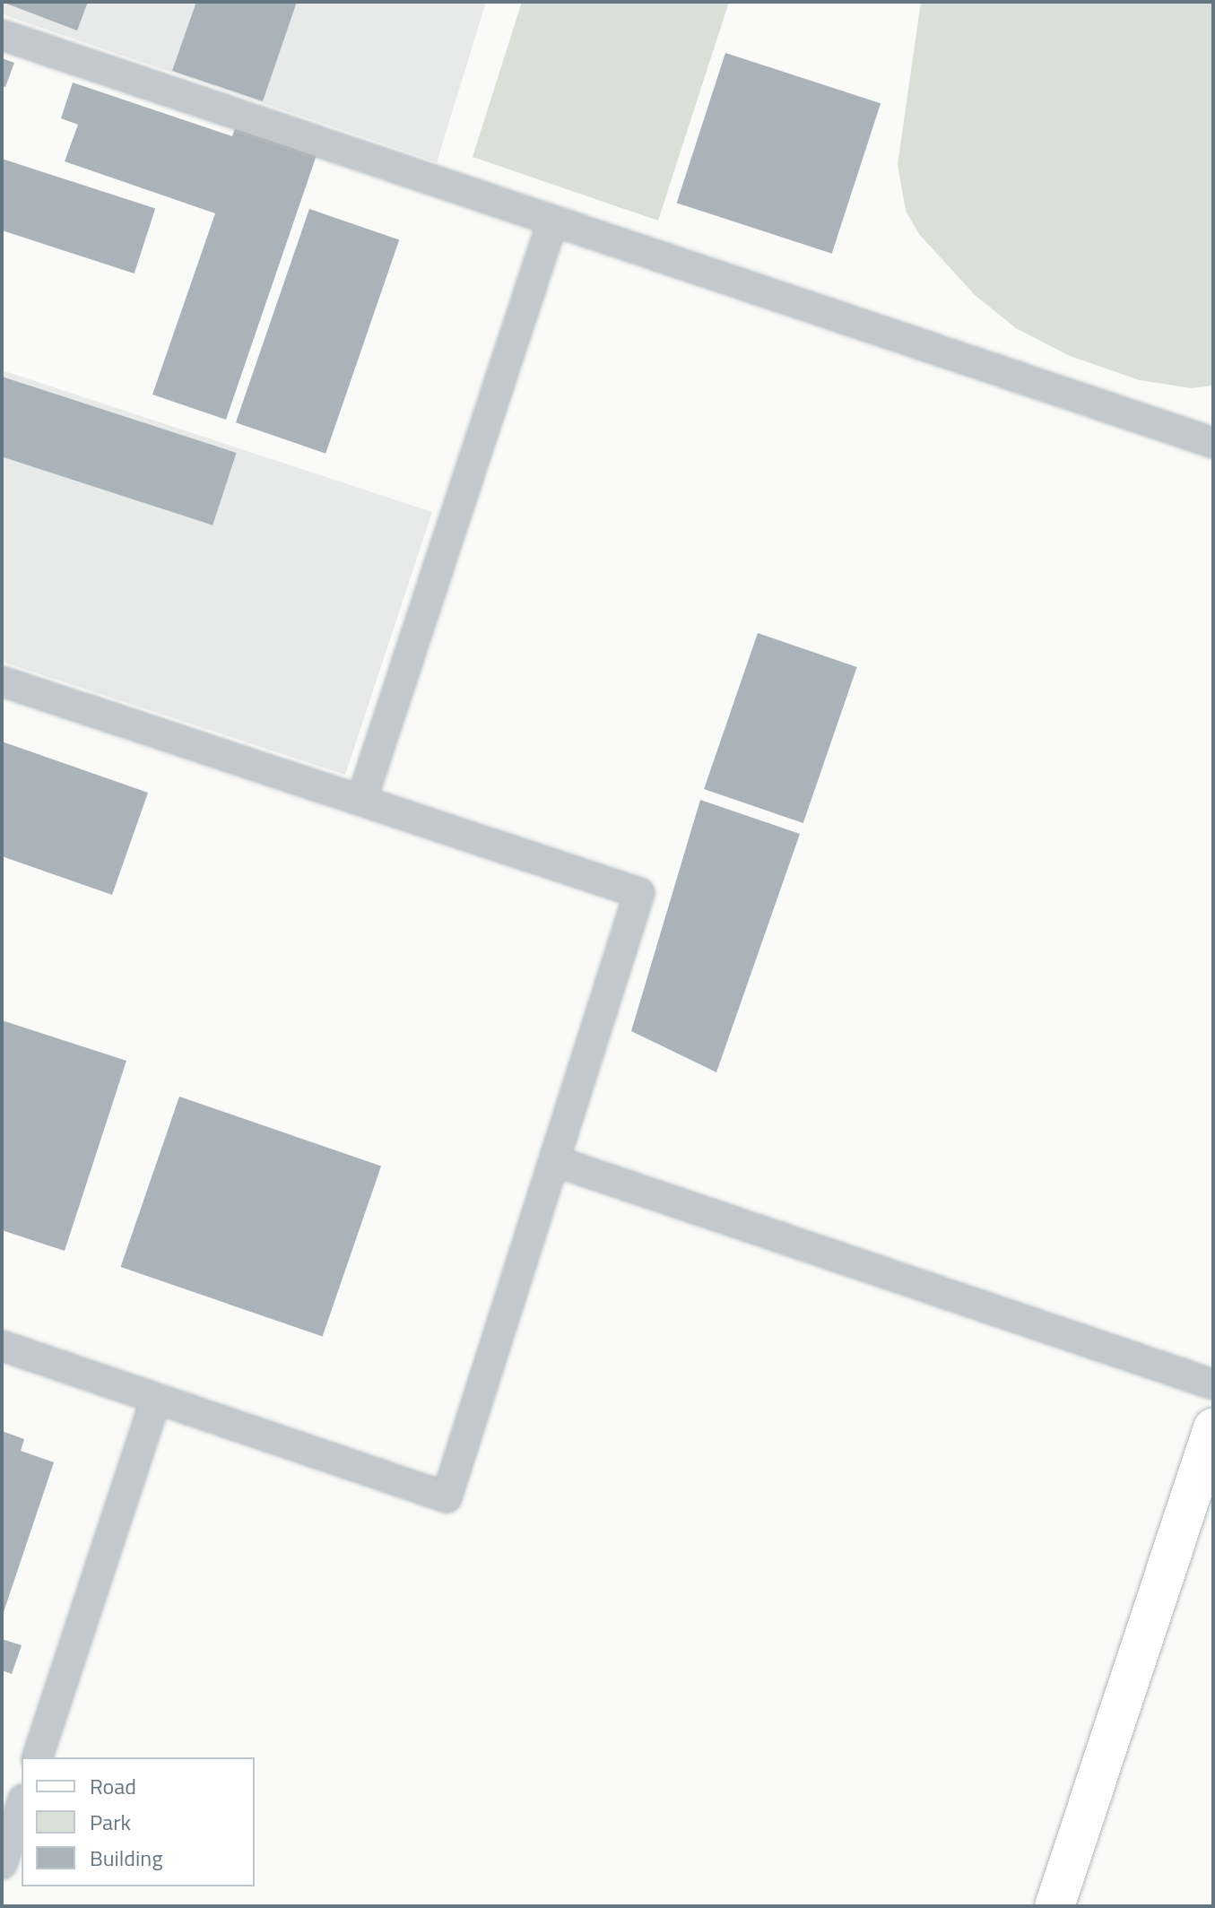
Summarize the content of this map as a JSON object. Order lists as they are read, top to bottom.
{
  "legend": ["Road", "Park", "Building"]
}
